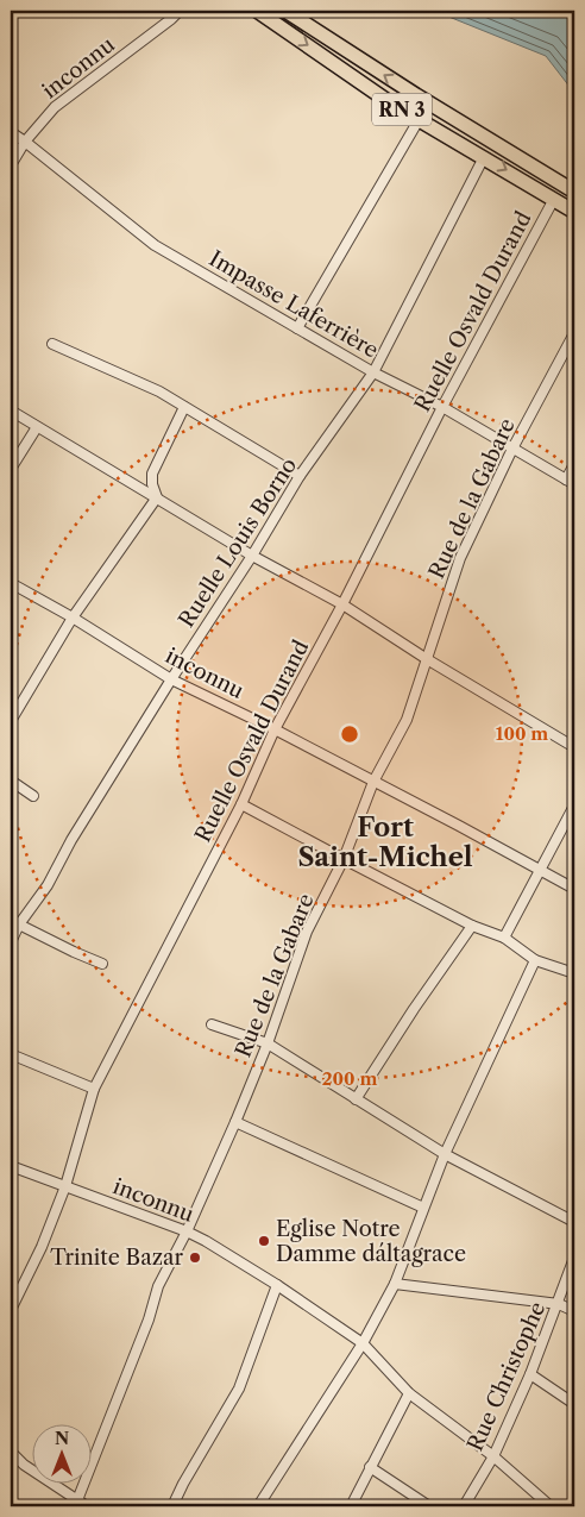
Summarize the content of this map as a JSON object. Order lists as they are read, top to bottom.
{
  "streets": {
    "main road": ["RN 3"],
    "street": [
      "inconnu",
      "Impasse Laferrière",
      "Ruelle Osvald Durand",
      "Rue de la Gabare",
      "Ruelle Louis Borno",
      "Rue Christophe"
    ]
  },
  "crossings": [
    ["inconnu", "Impasse Laferrière"],
    ["inconnu", "Ruelle Osvald Durand"],
    ["inconnu", "Rue de la Gabare"],
    ["inconnu", "Ruelle Louis Borno"],
    ["inconnu", "Rue Christophe"],
    ["RN 3", "Ruelle Osvald Durand"],
    ["RN 3", "Ruelle Louis Borno"],
    ["Impasse Laferrière", "Ruelle Osvald Durand"],
    ["Impasse Laferrière", "Rue de la Gabare"],
    ["Impasse Laferrière", "Ruelle Louis Borno"]
  ],
  "districts": ["Fort Saint-Michel"],
  "places": ["Eglise Notre Damme dáltagrace", "Trinite Bazar"],
  "north": "top",
  "rings": ["100 m", "200 m"]
}
